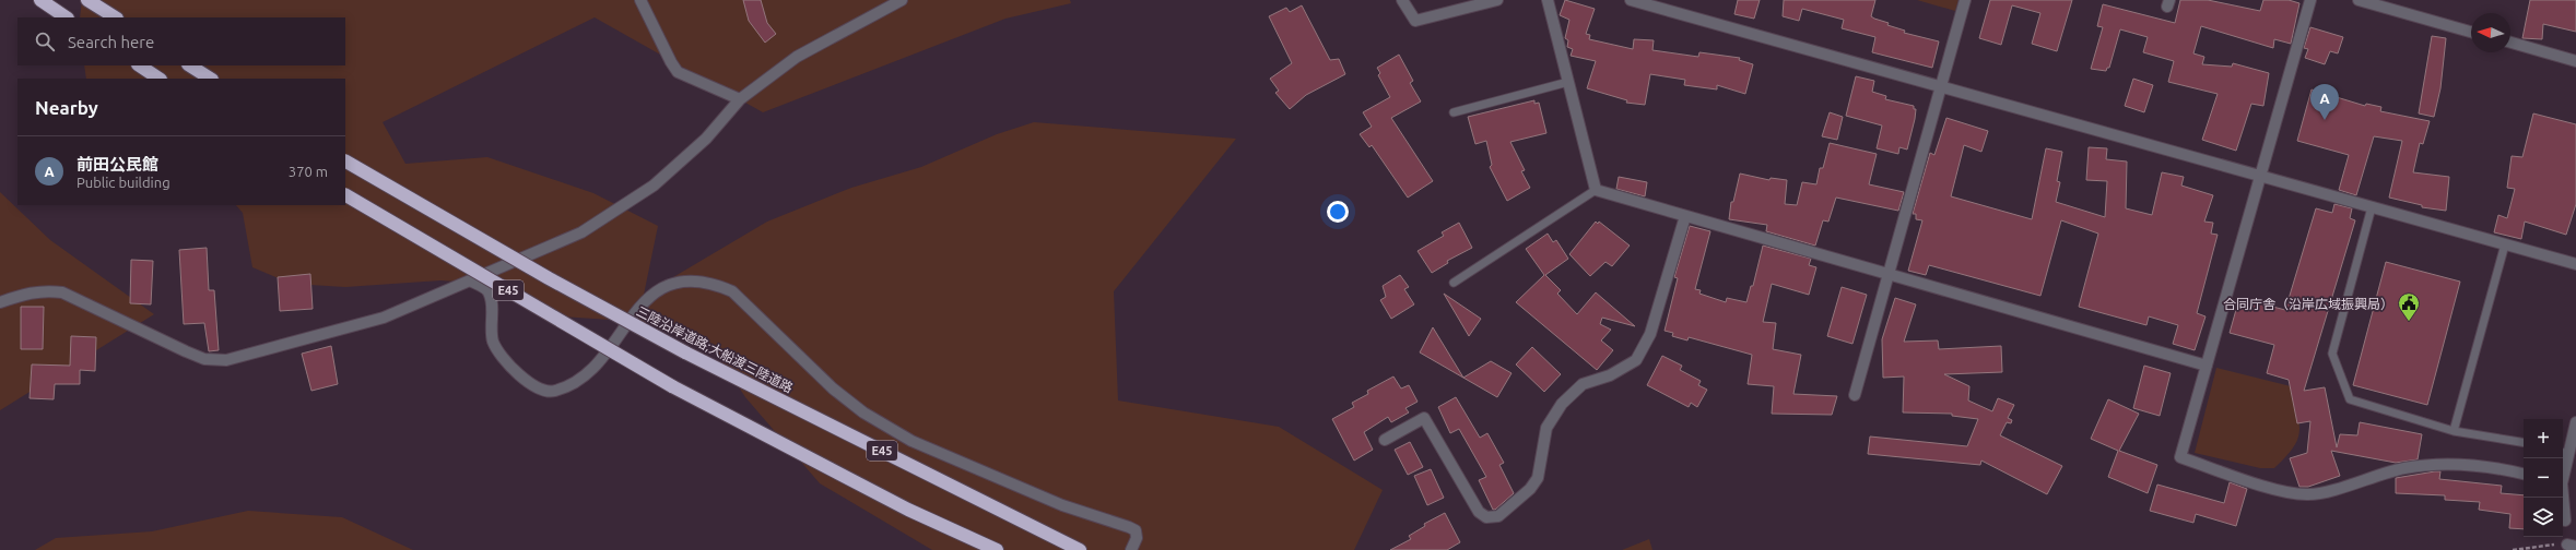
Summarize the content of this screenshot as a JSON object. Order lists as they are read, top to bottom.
{
  "streets": {
    "highway": ["E45", "三陸沿岸道路;大船渡三陸道路"]
  },
  "places": {
    "public building": ["合同庁舎（沿岸広域振興局）"]
  },
  "north": "left",
  "page": {
    "search": "Search here",
    "heading": "Nearby",
    "pins": "A",
    "list": [
      {
        "mark": "A",
        "name": "前田公民館",
        "note": "Public building",
        "value": "370 m"
      }
    ],
    "map_buttons": ["+", "−"]
  }
}
